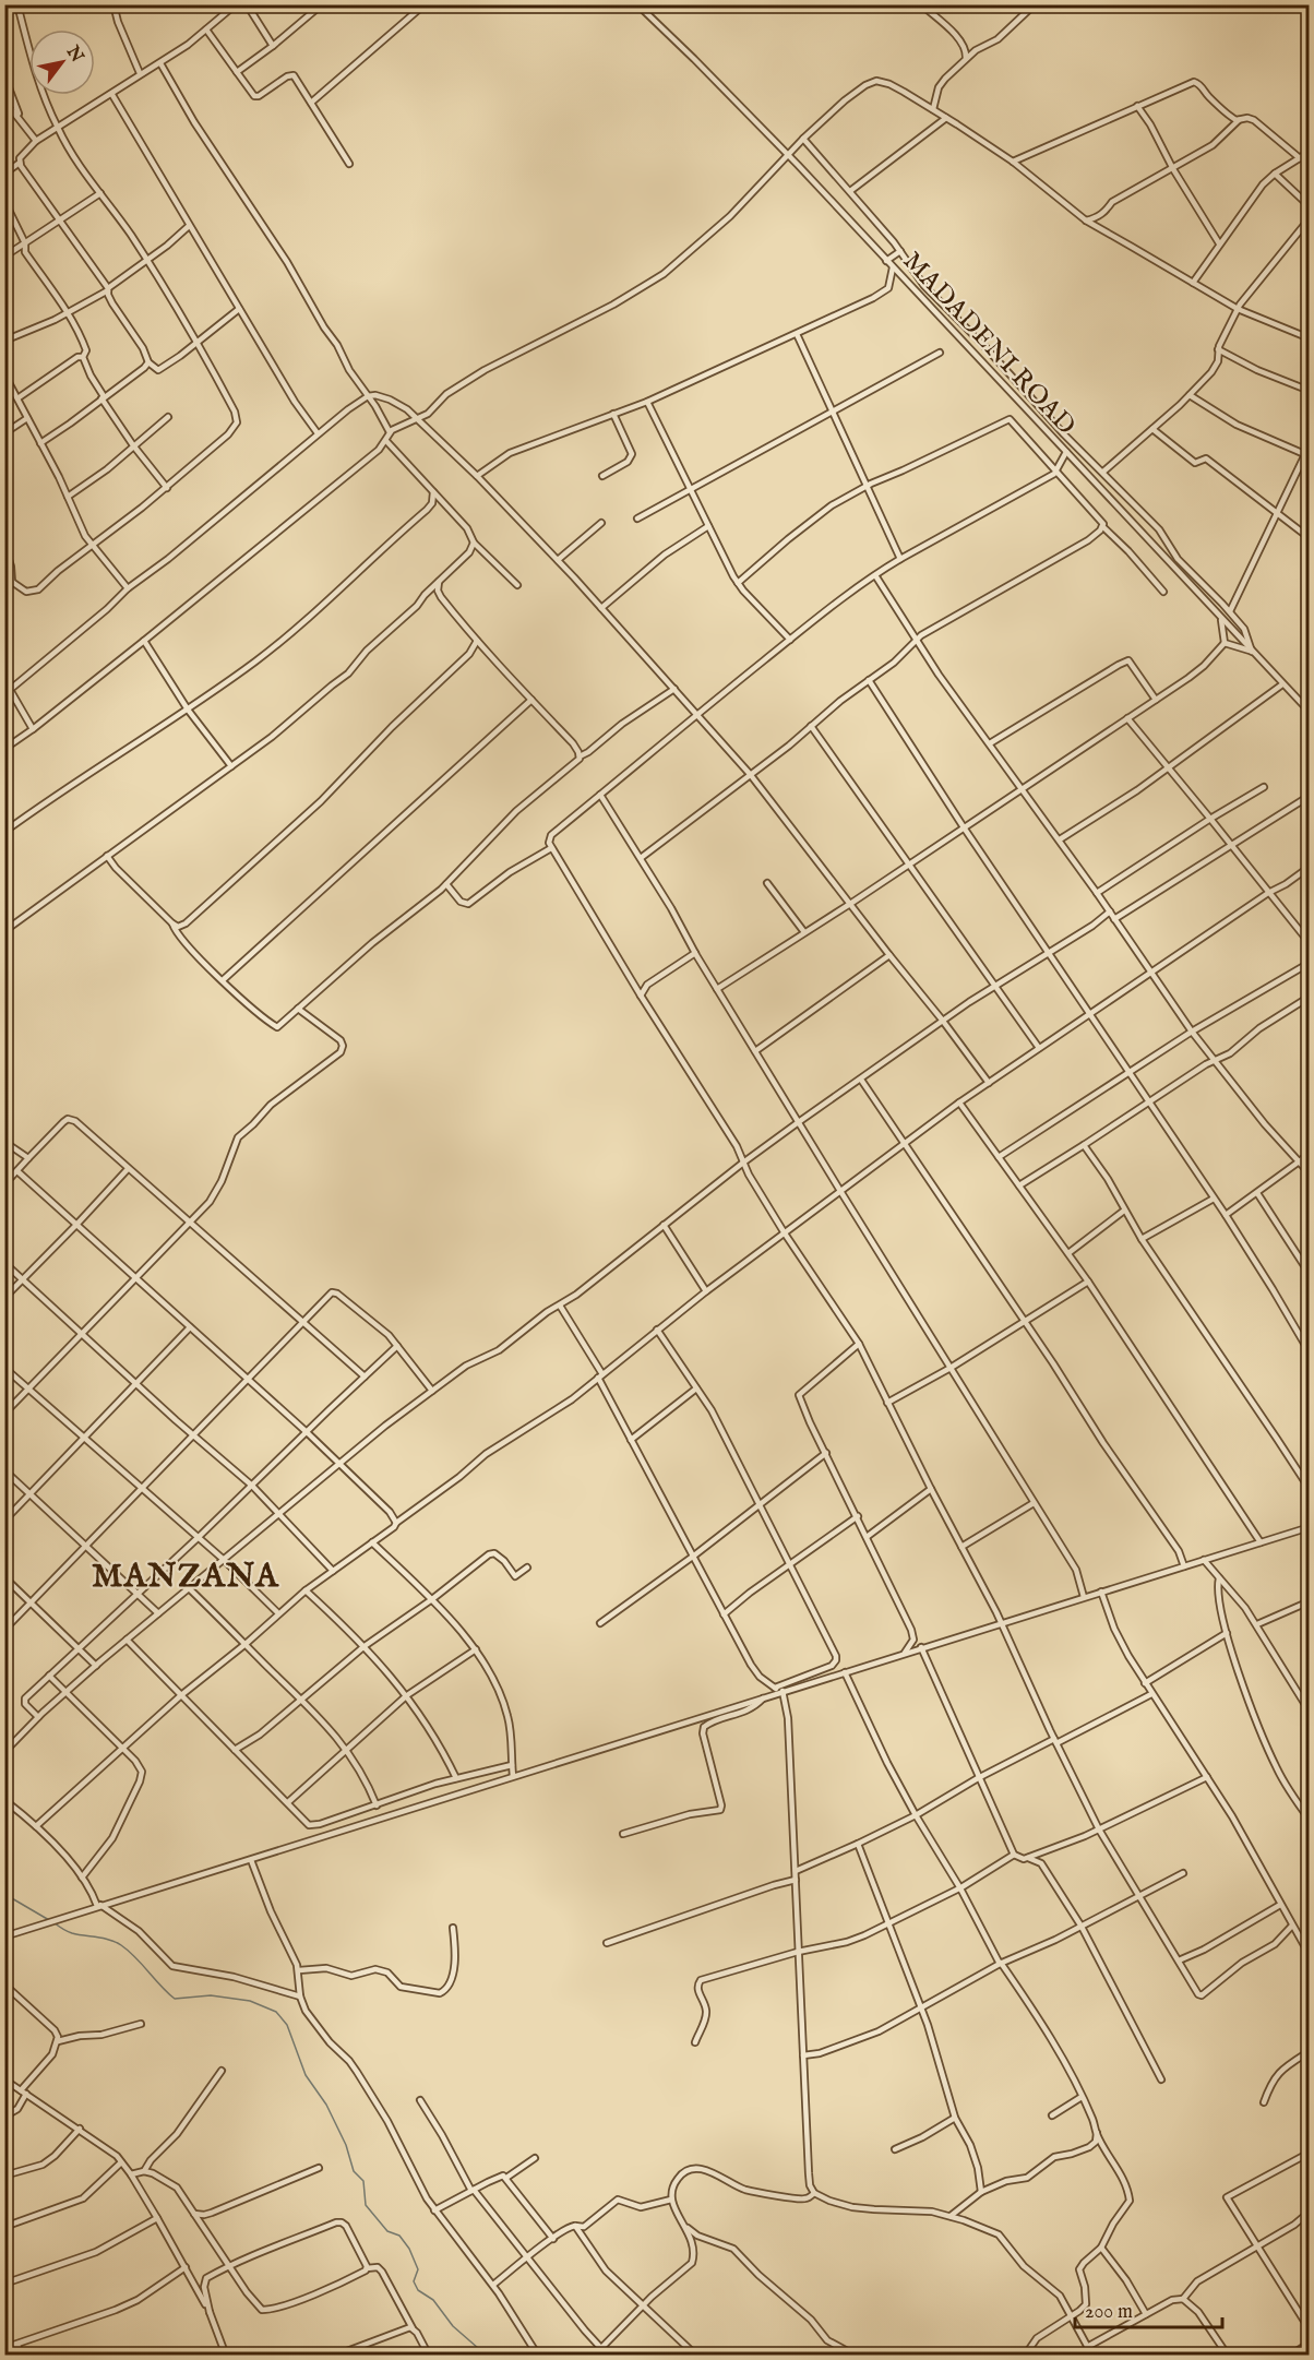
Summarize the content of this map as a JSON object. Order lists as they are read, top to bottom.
{
  "streets": {
    "street": ["MADADENI ROAD"]
  },
  "districts": ["MANZANA"],
  "scale_bar": "200 m",
  "north": "top right"
}
